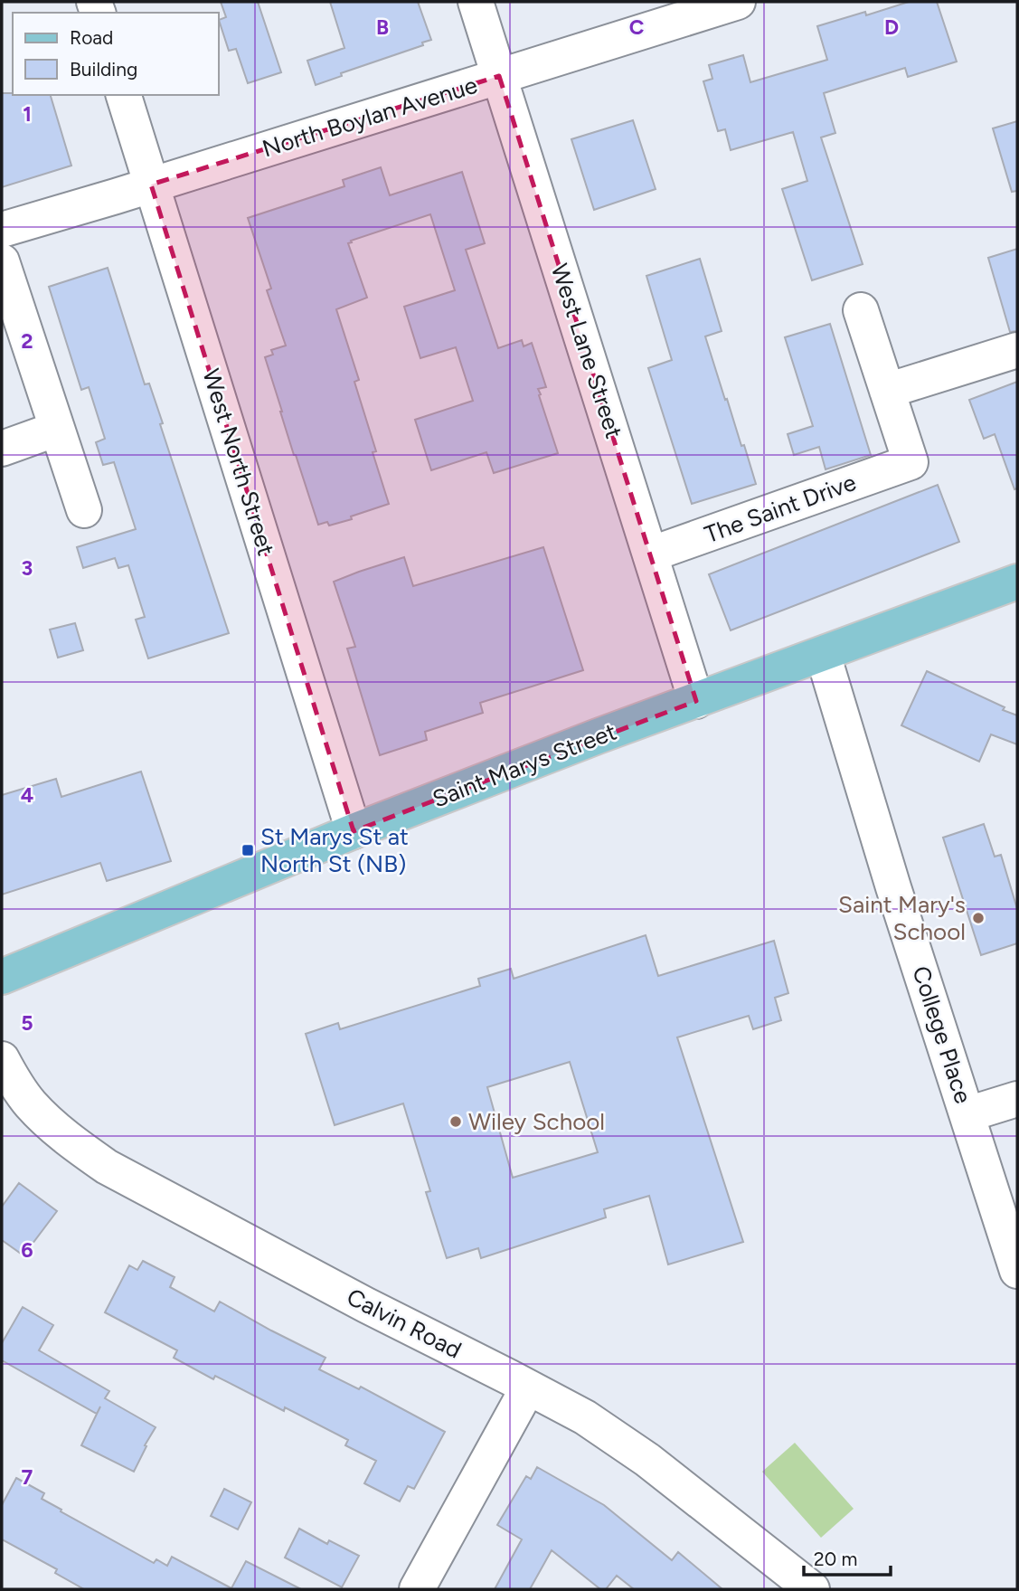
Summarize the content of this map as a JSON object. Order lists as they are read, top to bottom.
{
  "streets": {
    "main road": ["Saint Marys Street"],
    "street": [
      "North Boylan Avenue",
      "West Lane Street",
      "West North Street",
      "The Saint Drive",
      "College Place",
      "Calvin Road"
    ]
  },
  "crossings": [
    ["North Boylan Avenue", "West Lane Street"],
    ["North Boylan Avenue", "West North Street"],
    ["West Lane Street", "The Saint Drive"],
    ["West Lane Street", "Saint Marys Street"],
    ["West North Street", "Saint Marys Street"],
    ["Saint Marys Street", "College Place"]
  ],
  "places": {
    "transit": ["St Marys St at North St (NB)"],
    "other": ["Saint Mary's School", "Wiley School"]
  },
  "legend": ["Road", "Building"],
  "scale_bar": "20 m",
  "grid": {
    "columns": ["B", "C", "D"],
    "rows": [
      "1",
      "2",
      "3",
      "4",
      "5",
      "6",
      "7"
    ]
  }
}
